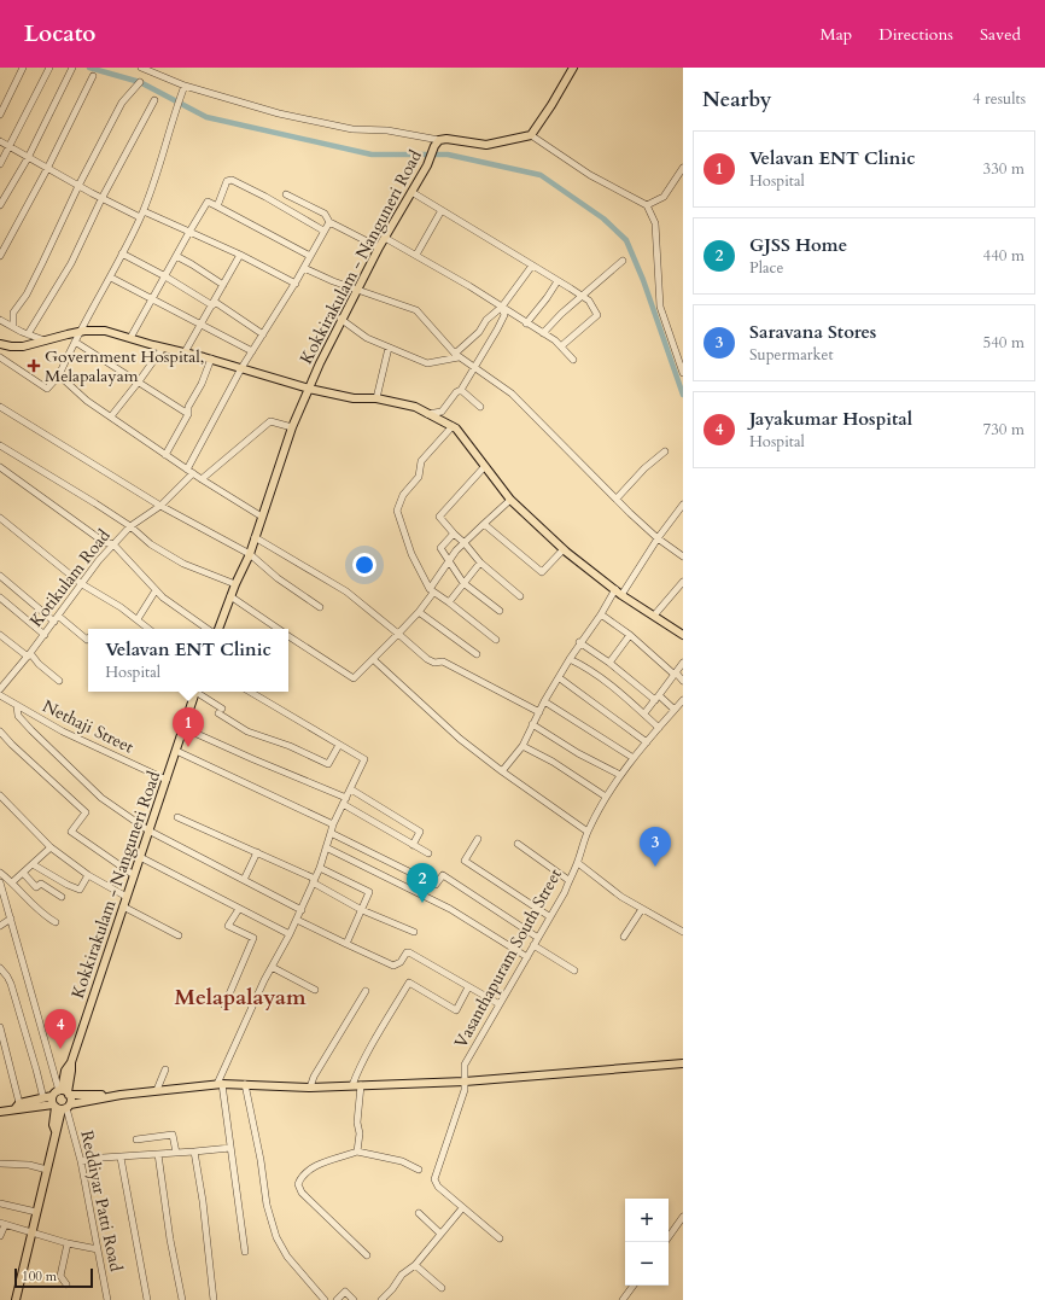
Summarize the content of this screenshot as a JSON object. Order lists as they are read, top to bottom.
{
  "streets": {
    "main road": ["Kokkirakulam - Nanguneri Road"],
    "street": [
      "Kotikulam Road",
      "Nethaji Street",
      "Vasanthapuram South Street",
      "Reddiyar Patti Road"
    ]
  },
  "crossings": [
    ["Kokkirakulam - Nanguneri Road", "Nethaji Street"],
    ["Kokkirakulam - Nanguneri Road", "Reddiyar Patti Road"]
  ],
  "districts": ["Melapalayam"],
  "places": {
    "health": ["Government Hospital, Melapalayam"]
  },
  "scale_bar": "100 m",
  "page": {
    "header": "Locato",
    "nav": ["Map", "Directions", "Saved"],
    "heading": ["Nearby", "4 results"],
    "list": [
      {
        "mark": "1",
        "name": "Velavan ENT Clinic",
        "note": "Hospital",
        "value": "330 m"
      },
      {
        "mark": "2",
        "name": "GJSS Home",
        "note": "Place",
        "value": "440 m"
      },
      {
        "mark": "3",
        "name": "Saravana Stores",
        "note": "Supermarket",
        "value": "540 m"
      },
      {
        "mark": "4",
        "name": "Jayakumar Hospital",
        "note": "Hospital",
        "value": "730 m"
      }
    ],
    "popup": ["Velavan ENT Clinic", "Hospital"],
    "pins": [
      "1",
      "3",
      "2",
      "4"
    ],
    "map_buttons": ["+", "−"],
    "scale": "100 m"
  }
}
